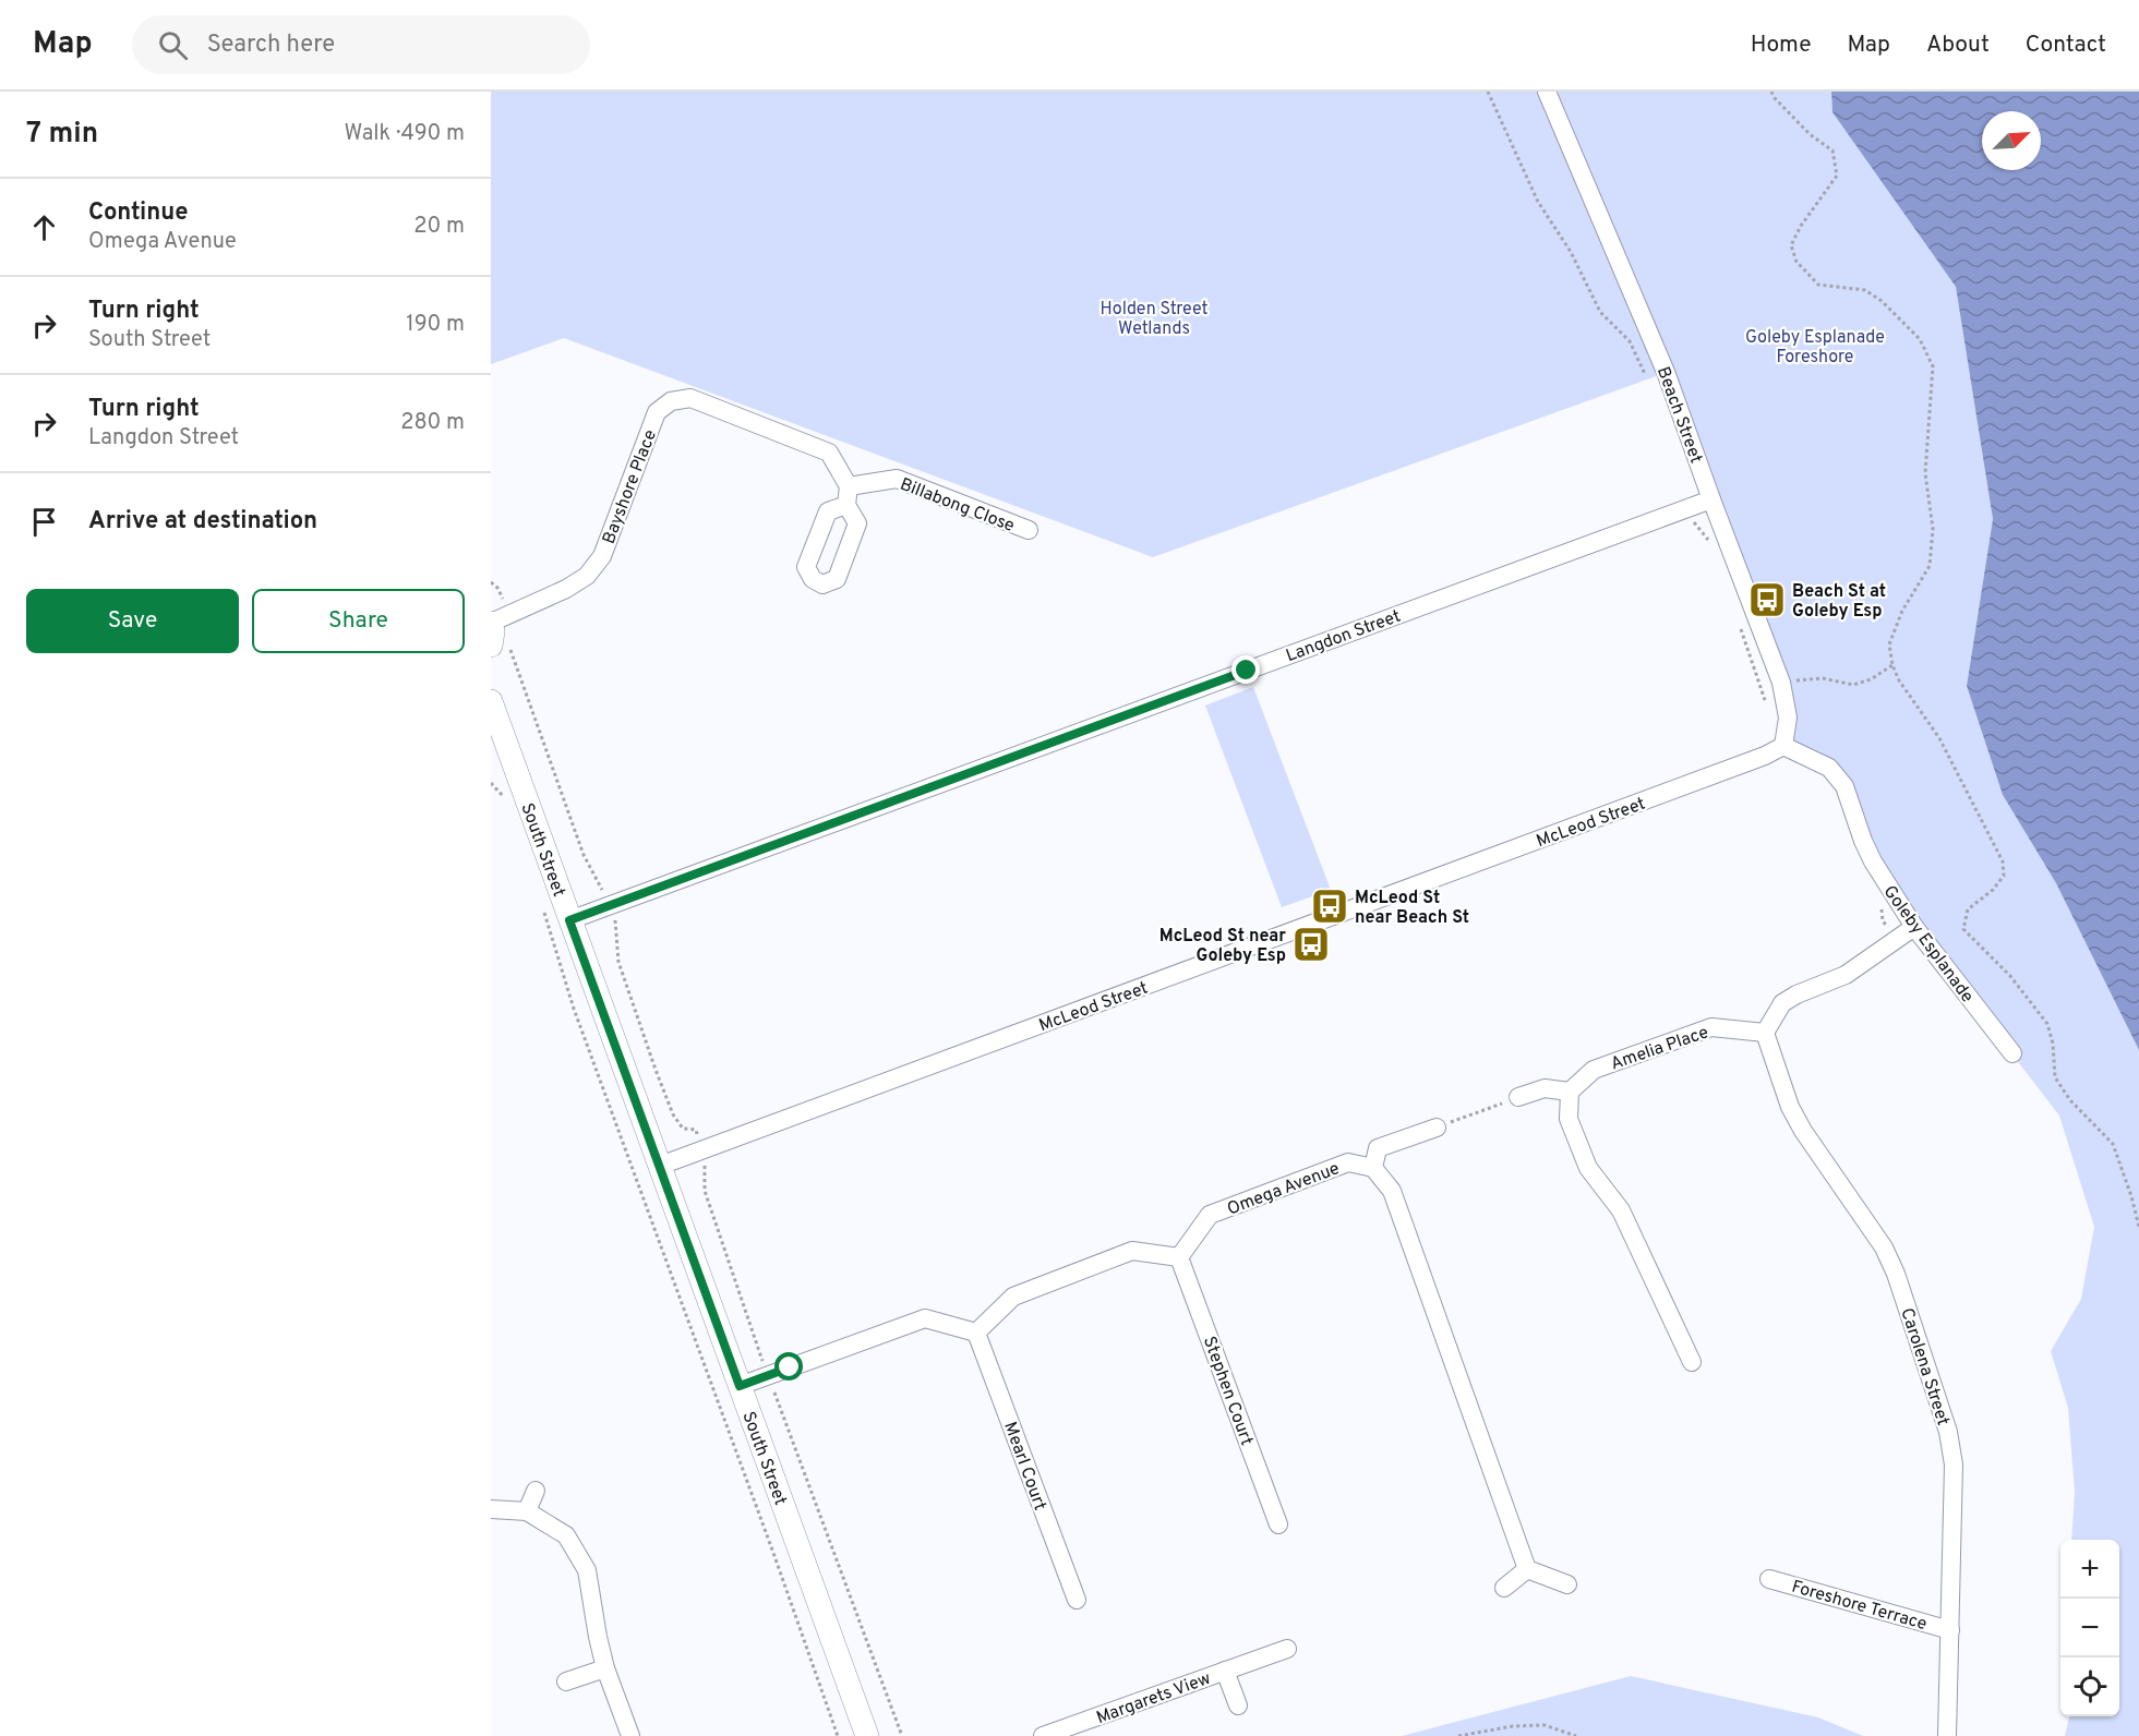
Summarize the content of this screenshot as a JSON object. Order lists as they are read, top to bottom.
{
  "streets": {
    "street": [
      "Beach Street",
      "Bayshore Place",
      "Billabong Close",
      "Langdon Street",
      "McLeod Street",
      "South Street",
      "Goleby Esplanade",
      "Amelia Place",
      "Omega Avenue",
      "Carolena Street",
      "Stephen Court",
      "Mearl Court",
      "Foreshore Terrace",
      "Margarets View"
    ]
  },
  "crossings": [
    ["Beach Street", "Langdon Street"],
    ["Beach Street", "McLeod Street"],
    ["Beach Street", "Goleby Esplanade"],
    ["Bayshore Place", "Billabong Close"],
    ["Langdon Street", "South Street"],
    ["McLeod Street", "South Street"],
    ["McLeod Street", "Goleby Esplanade"],
    ["Amelia Place", "Carolena Street"],
    ["Omega Avenue", "Stephen Court"],
    ["Carolena Street", "Foreshore Terrace"]
  ],
  "parks": ["Holden Street Wetlands", "Goleby Esplanade Foreshore"],
  "places": {
    "bus stop": ["Beach St at Goleby Esp", "McLeod St near Beach St", "McLeod St near Goleby Esp"]
  },
  "north": "top right",
  "page": {
    "header": "Map",
    "search": "Search here",
    "nav": [
      "Home",
      "Map",
      "About",
      "Contact"
    ],
    "heading": ["7 min", "Walk · 490 m"],
    "list": [
      ["Continue", "Omega Avenue", "20 m"],
      ["Turn right", "South Street", "190 m"],
      ["Turn right", "Langdon Street", "280 m"],
      "Arrive at destination"
    ],
    "buttons": ["Save", "Share"],
    "map_buttons": ["+", "−"]
  }
}
